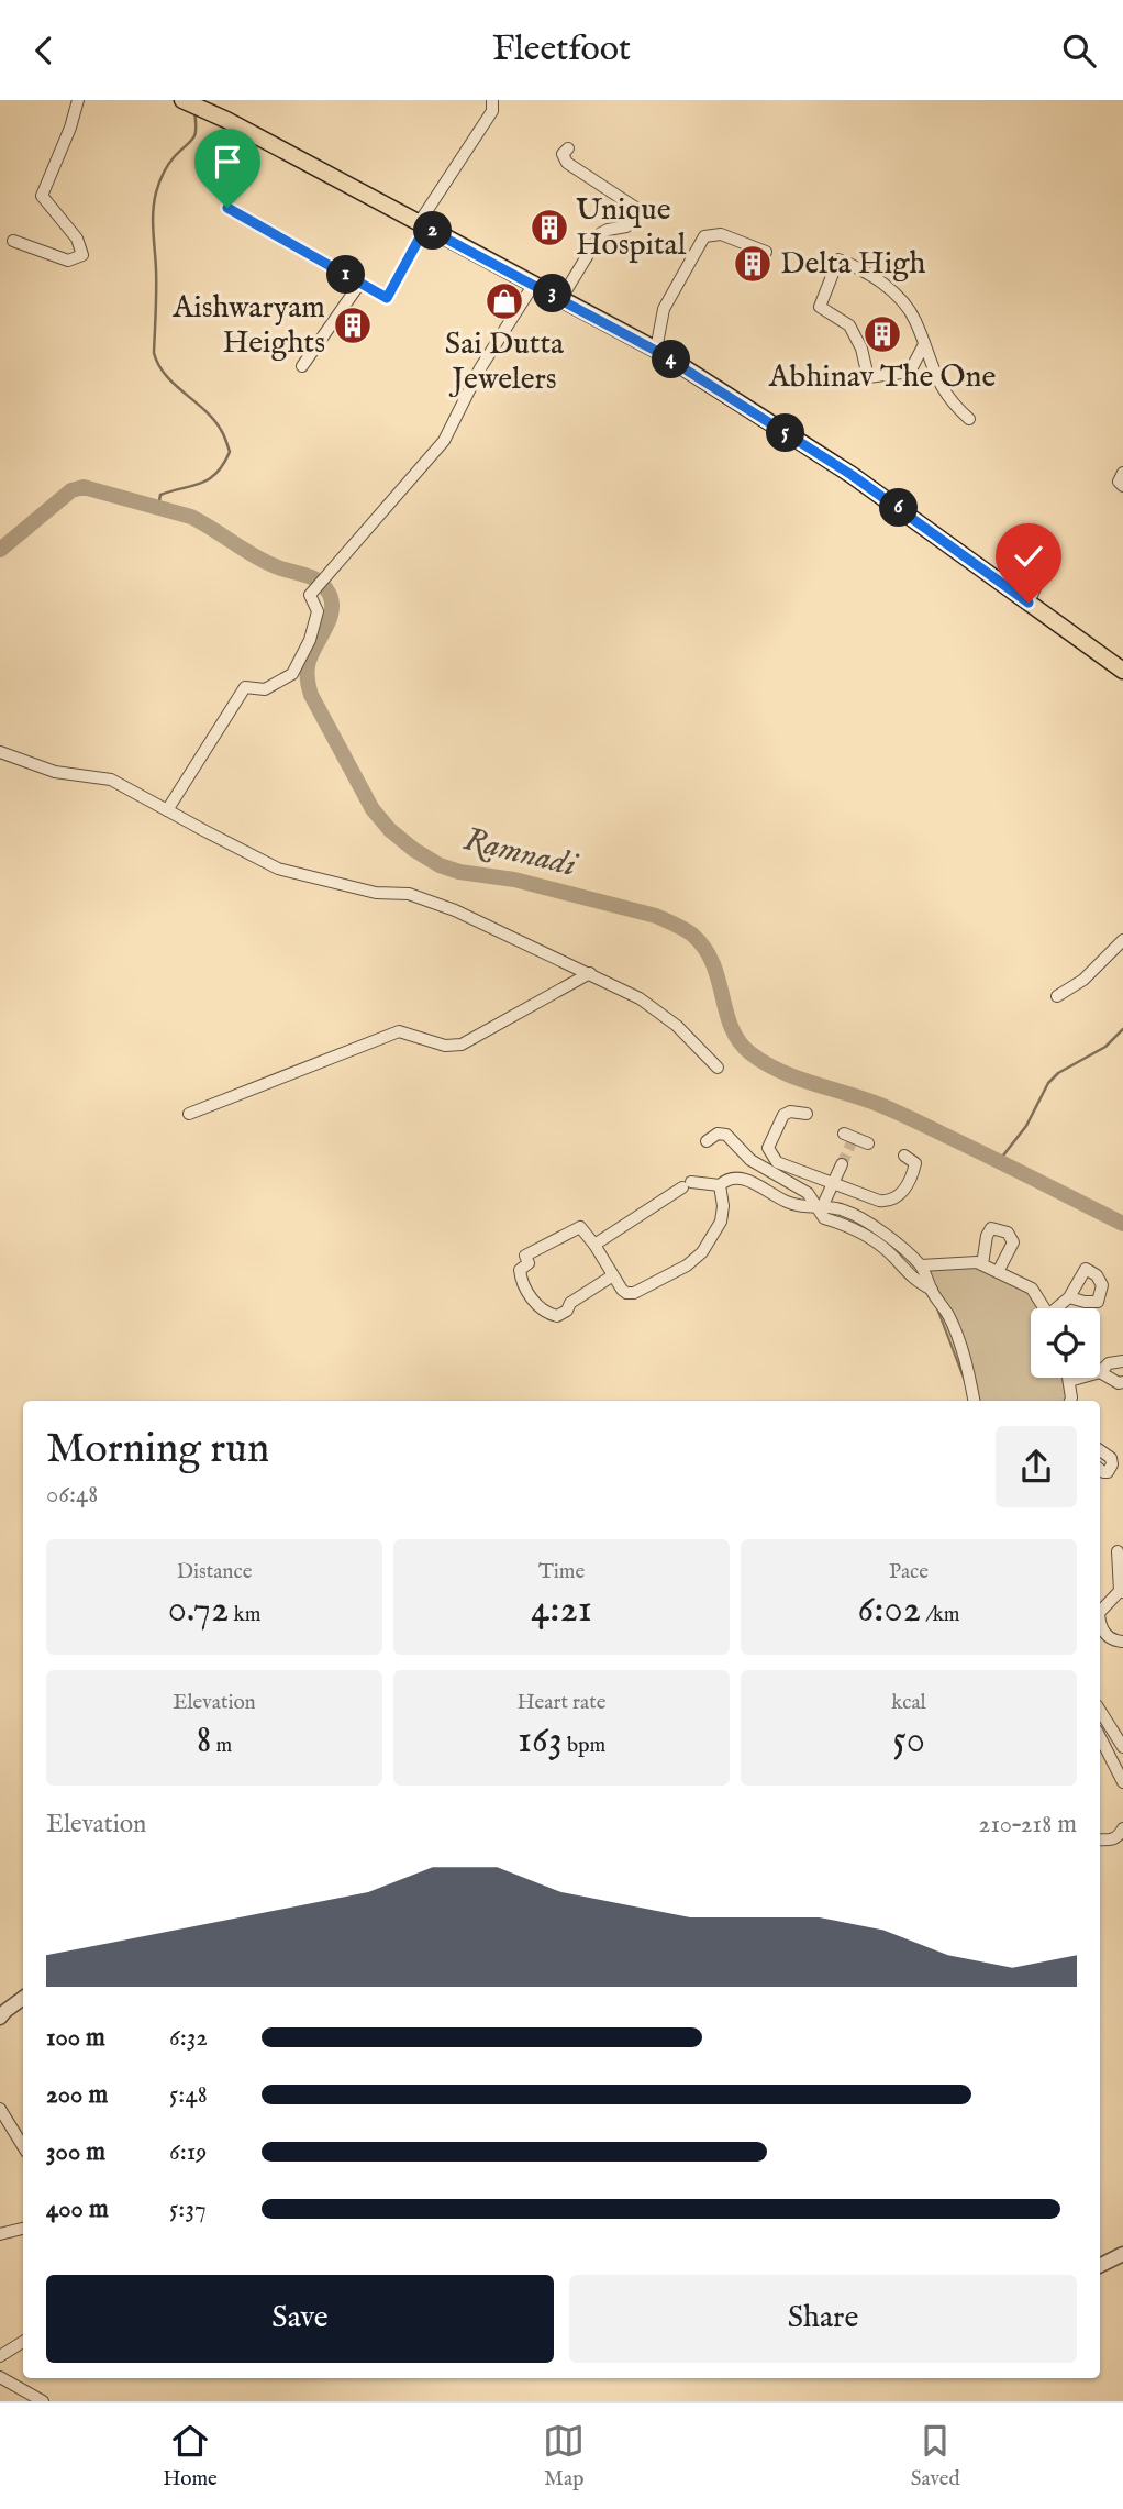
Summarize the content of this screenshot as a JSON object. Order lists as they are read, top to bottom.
{
  "water": ["Ramnadi"],
  "places": {
    "building": [
      "Unique Hospital",
      "Delta High",
      "Aishwaryam Heights",
      "Abhinav The One"
    ],
    "shop": ["Sai Dutta Jewelers"]
  },
  "page": {
    "header": "Fleetfoot",
    "pins": [
      "2",
      "1",
      "3",
      "4",
      "5",
      "6"
    ],
    "heading": ["Morning run", "06:48"],
    "stats": [
      ["Distance", "0.72 km"],
      ["Time", "4:21"],
      ["Pace", "6:02 /km"],
      ["Elevation", "8 m"],
      ["Heart rate", "163 bpm"],
      ["kcal", "50"]
    ],
    "chart": ["Elevation", "210–218 m"],
    "list": [
      {
        "name": "100 m",
        "note": "6:32"
      },
      {
        "name": "200 m",
        "note": "5:48"
      },
      {
        "name": "300 m",
        "note": "6:19"
      },
      {
        "name": "400 m",
        "note": "5:37"
      }
    ],
    "buttons": ["Save", "Share"],
    "tabs": ["Home", "Map", "Saved"]
  }
}
